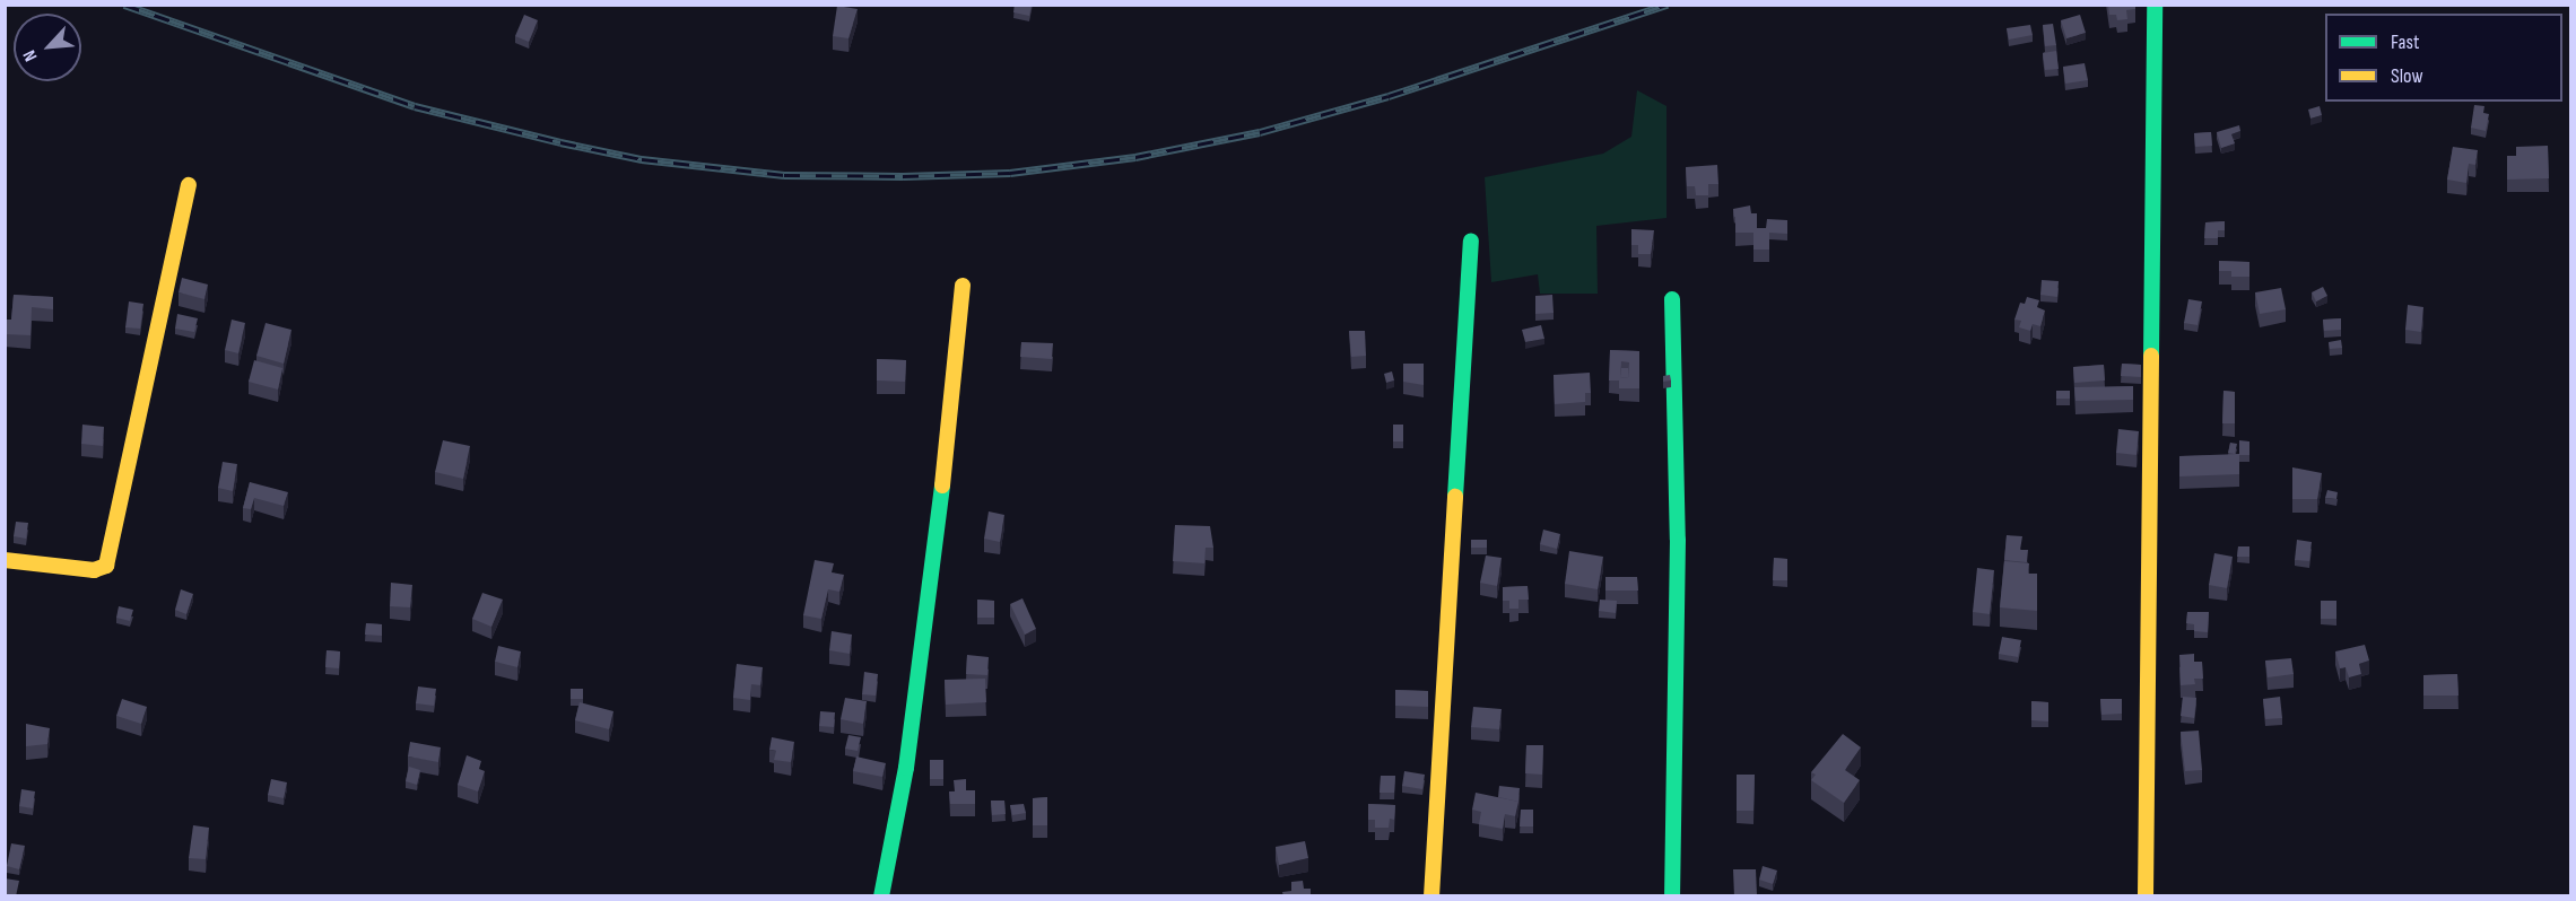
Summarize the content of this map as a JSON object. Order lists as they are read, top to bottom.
{
  "legend": ["Fast", "Slow"],
  "north": "bottom left"
}
